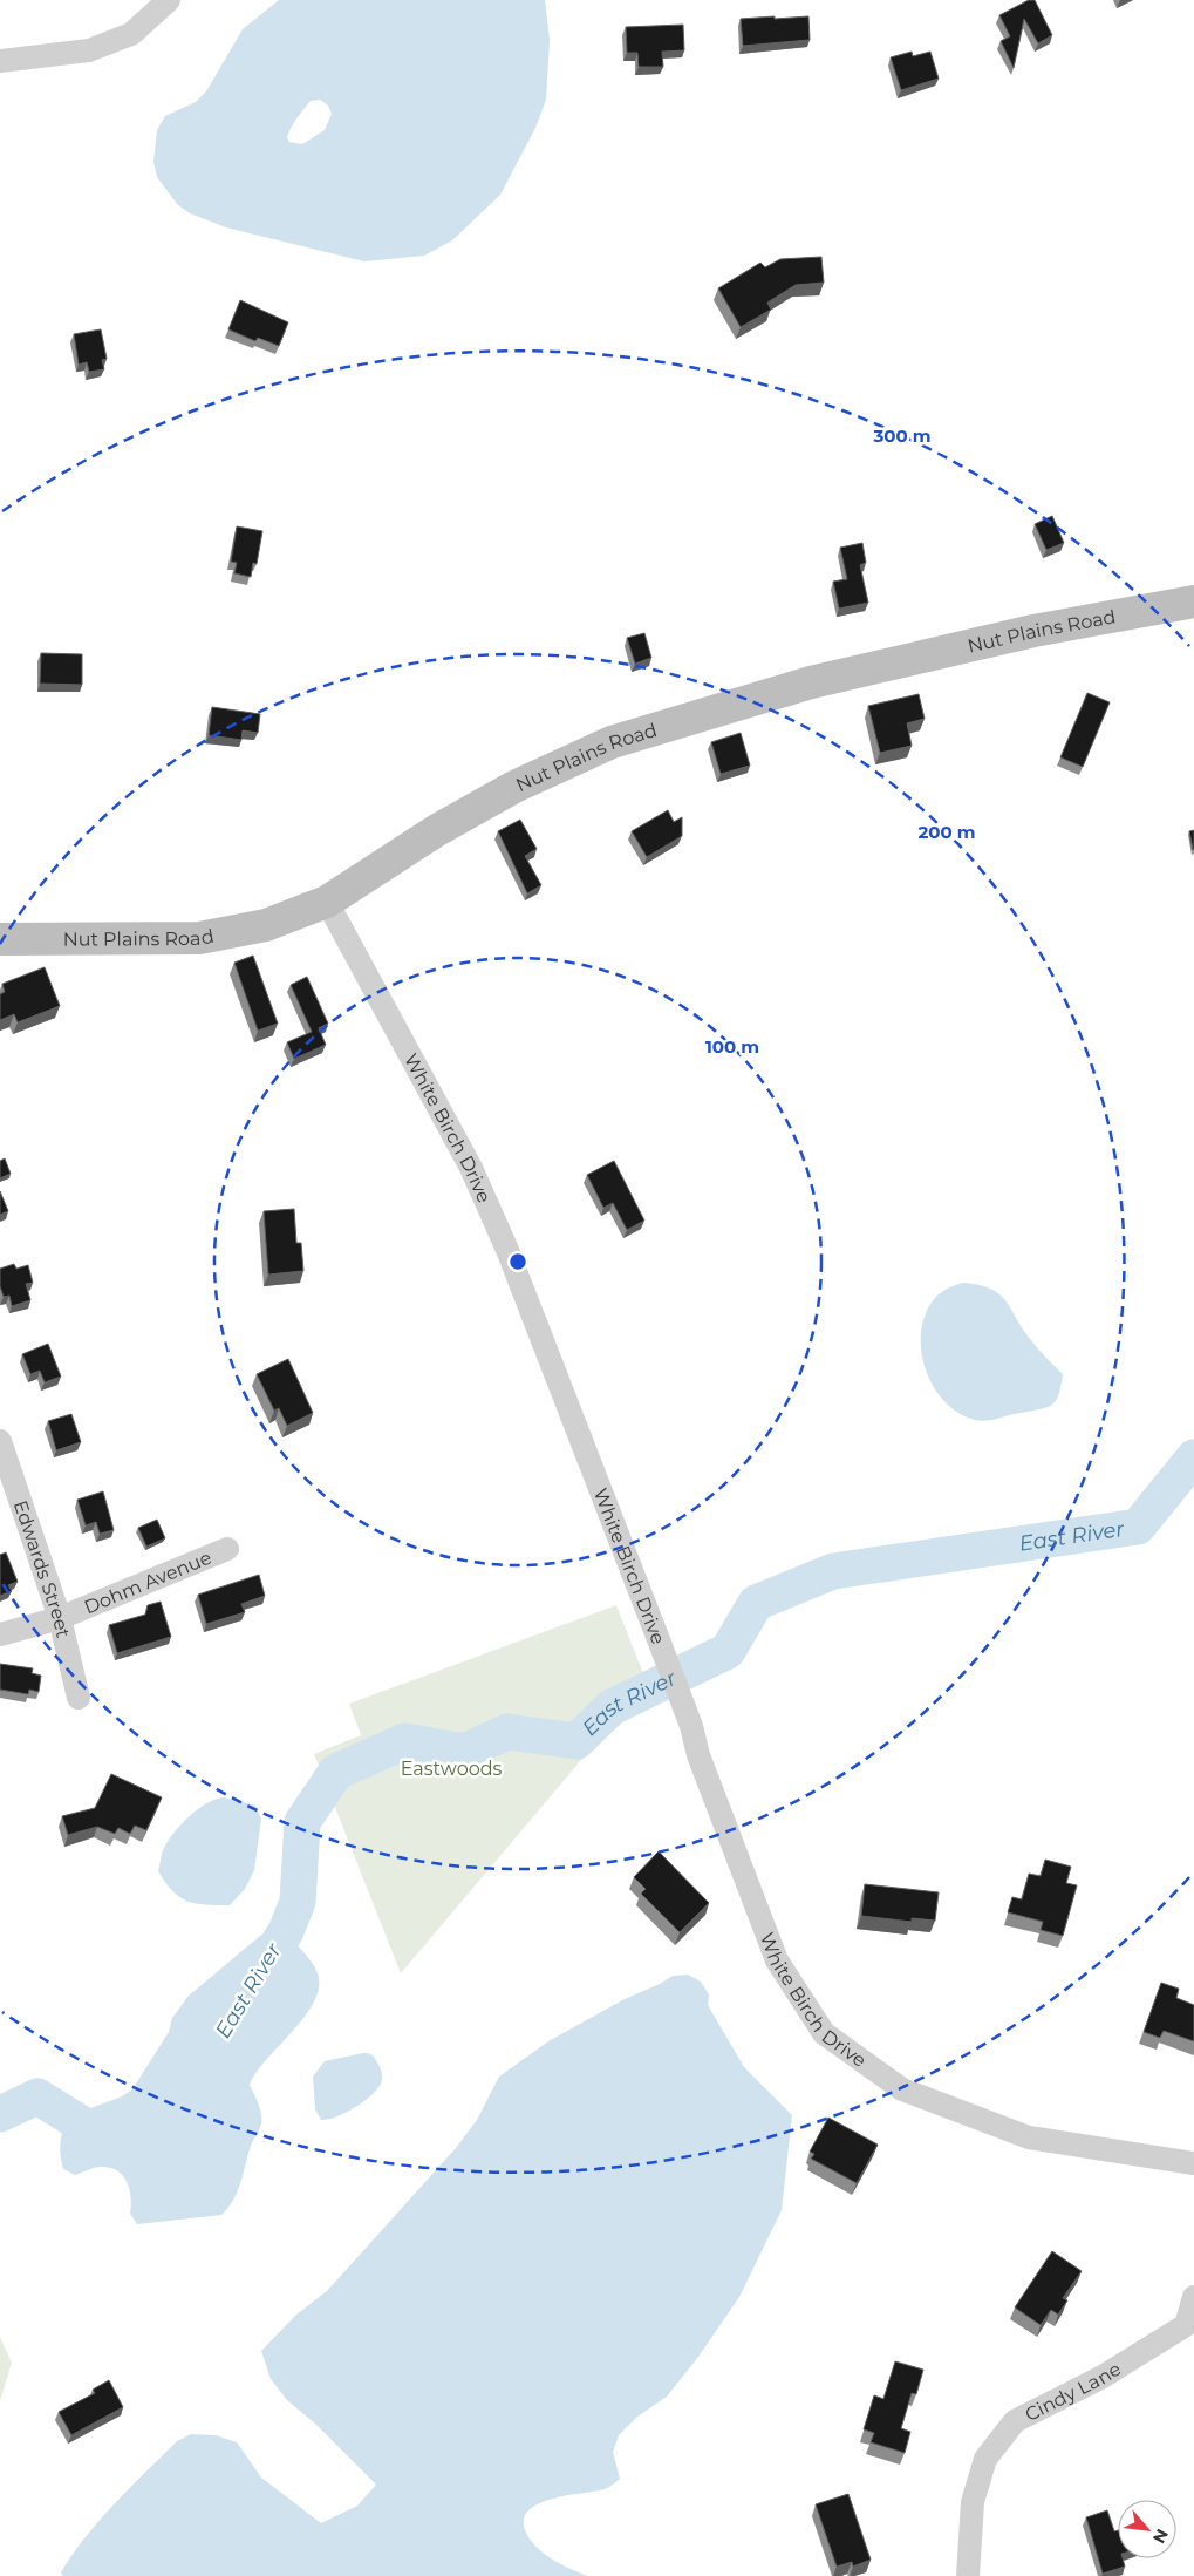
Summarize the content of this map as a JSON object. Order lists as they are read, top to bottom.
{
  "streets": {
    "street": [
      "Nut Plains Road",
      "White Birch Drive",
      "Edwards Street",
      "Dohm Avenue",
      "Cindy Lane"
    ]
  },
  "crossings": [
    ["Nut Plains Road", "White Birch Drive"],
    ["Edwards Street", "Dohm Avenue"]
  ],
  "water": ["East River"],
  "parks": ["Eastwoods"],
  "north": "bottom right",
  "rings": ["300 m", "200 m", "100 m"]
}
